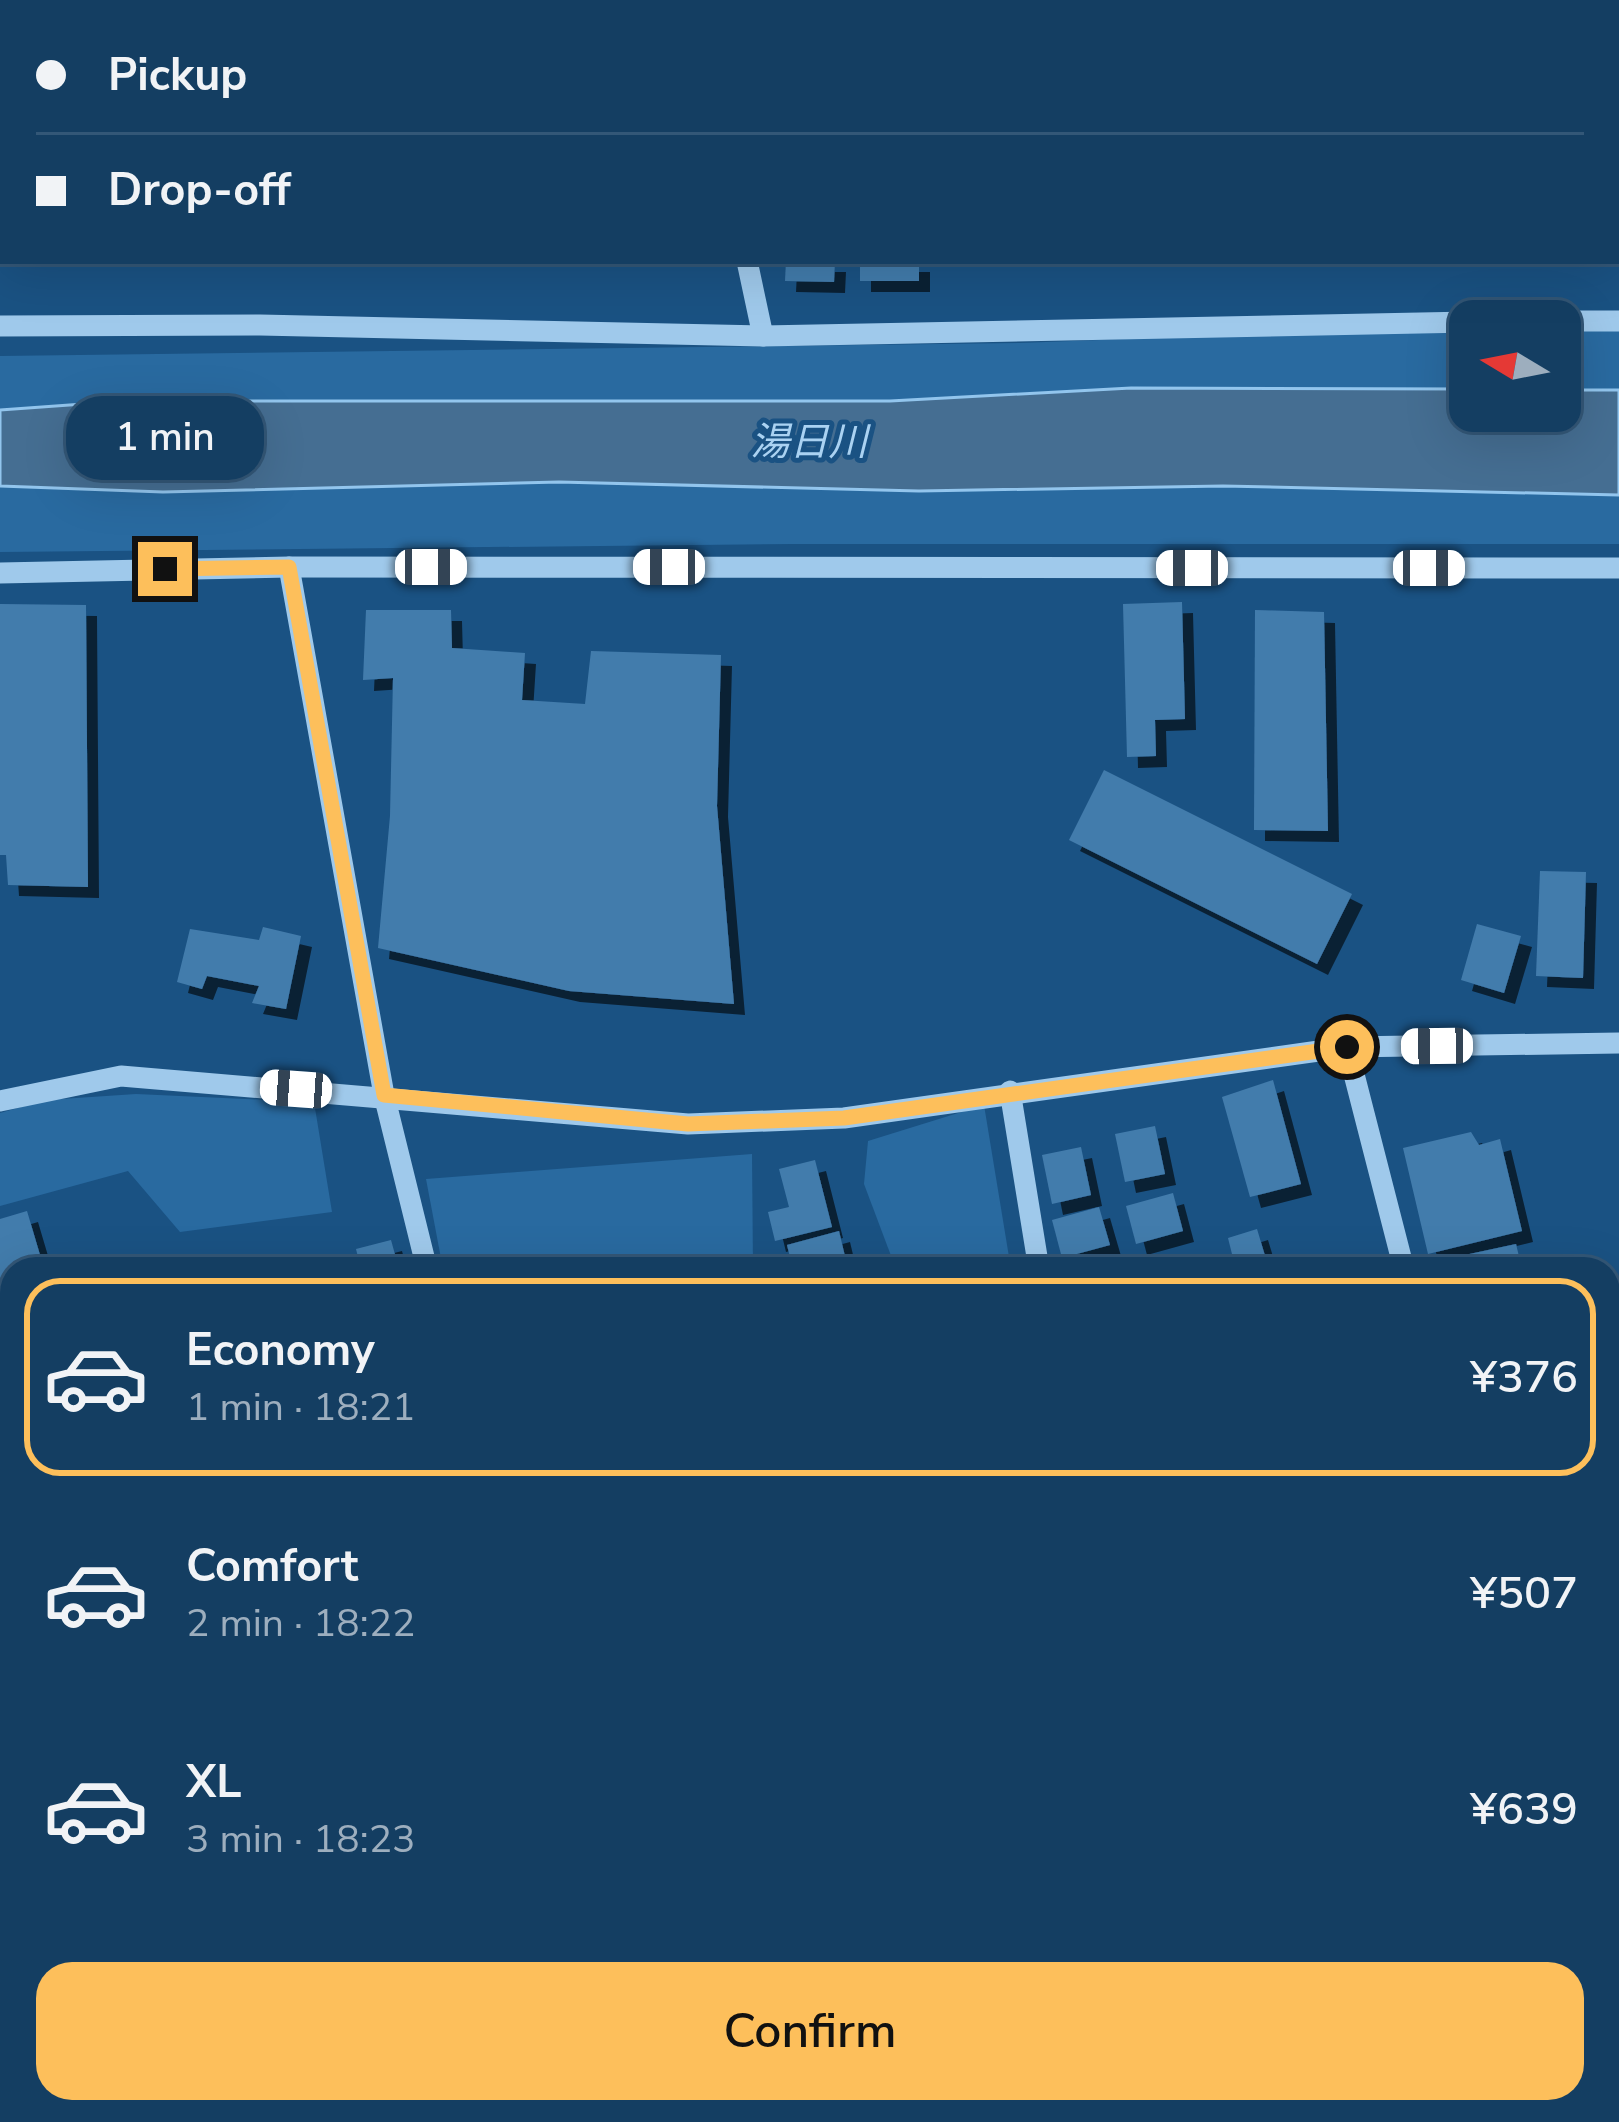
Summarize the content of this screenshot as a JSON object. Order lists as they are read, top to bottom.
{
  "water": ["湯日川"],
  "north": "left",
  "page": {
    "banner": ["Pickup", "Drop-off"],
    "bubble": "1 min",
    "list": [
      {
        "name": "Economy",
        "note": "1 min · 18:21",
        "value": "¥376"
      },
      {
        "name": "Comfort",
        "note": "2 min · 18:22",
        "value": "¥507"
      },
      {
        "name": "XL",
        "note": "3 min · 18:23",
        "value": "¥639"
      }
    ],
    "buttons": "Confirm"
  }
}
